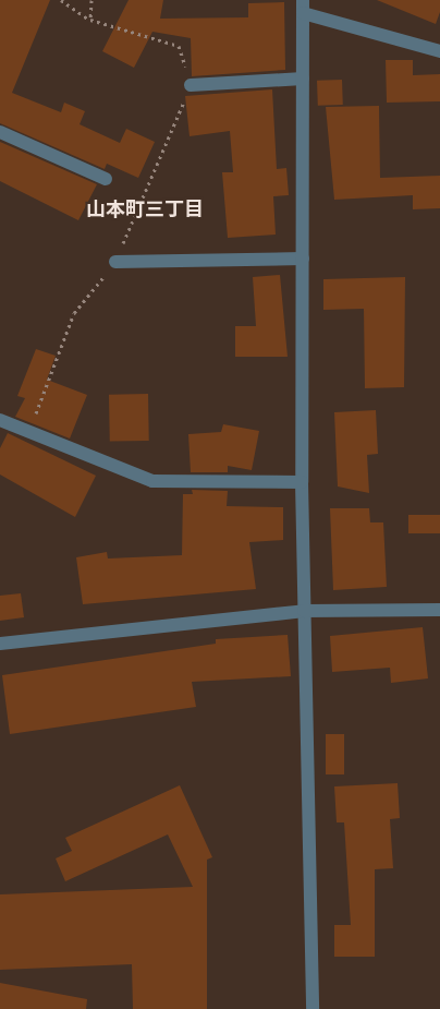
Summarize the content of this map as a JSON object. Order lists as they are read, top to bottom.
{
  "districts": ["山本町三丁目"]
}
